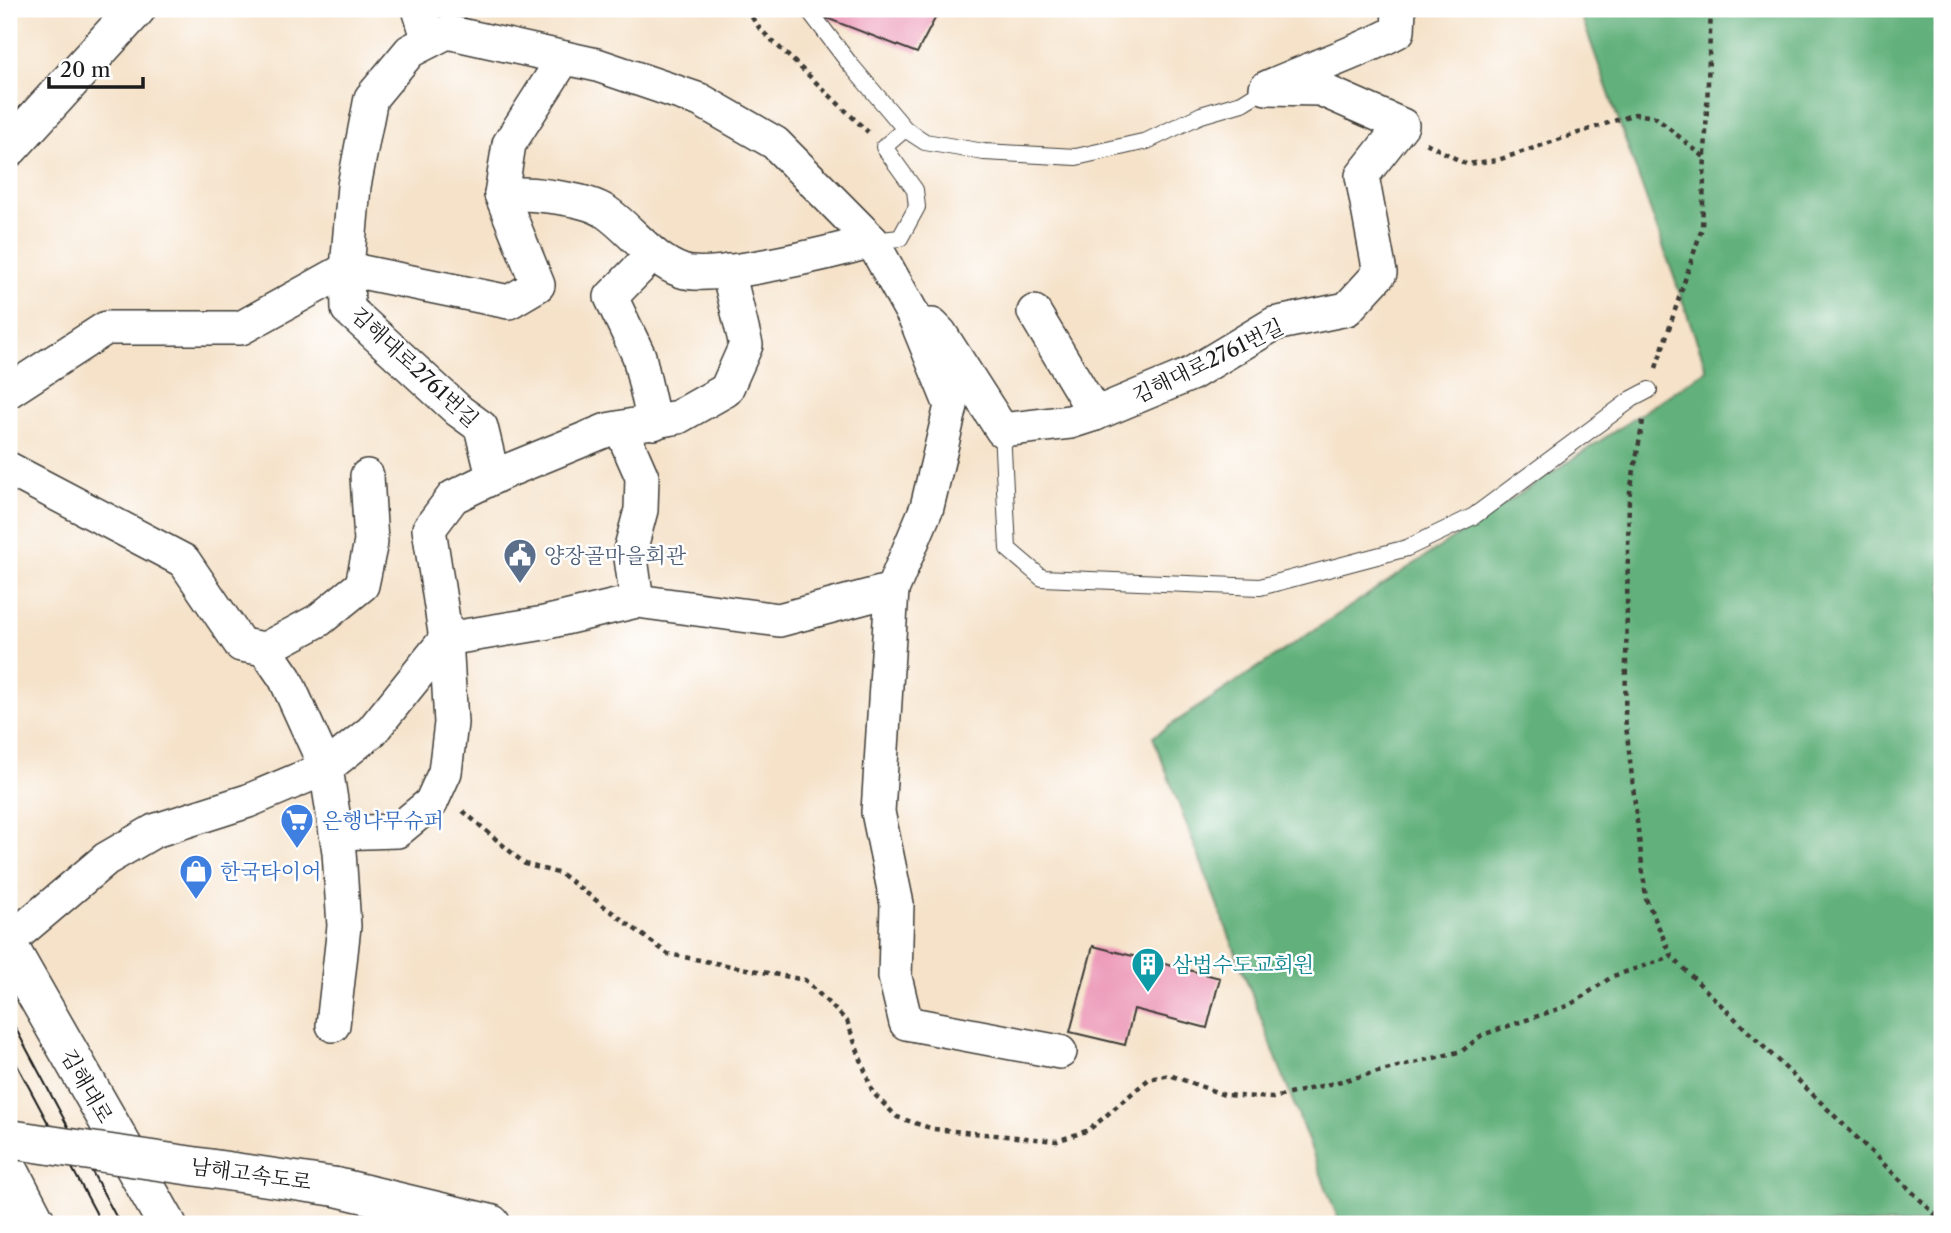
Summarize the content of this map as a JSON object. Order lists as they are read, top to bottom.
{
  "streets": {
    "main road": ["김해대로", "남해고속도로"],
    "street": ["김해대로2761번길"]
  },
  "places": {
    "public building": ["양장골마을회관"],
    "supermarket": ["은행나무슈퍼"],
    "shop": ["한국타이어"],
    "building": ["삼법수도교회원"]
  },
  "scale_bar": "20 m"
}
